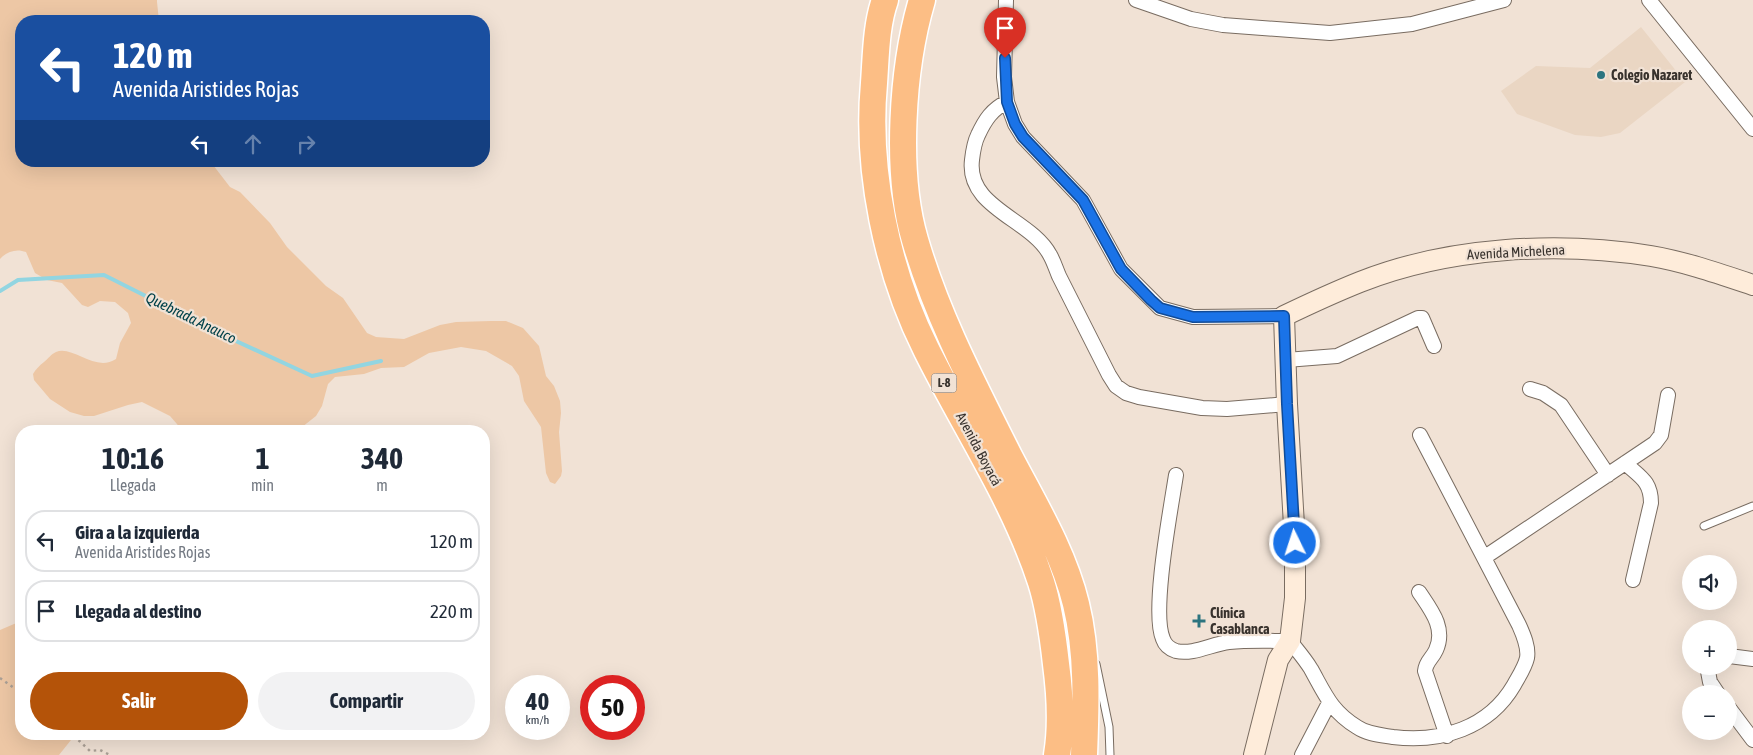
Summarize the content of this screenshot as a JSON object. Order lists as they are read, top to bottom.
{
  "streets": {
    "highway": ["L-8", "Avenida Boyacá"],
    "main road": ["Avenida Michelena"]
  },
  "water": ["Quebrada Anauco"],
  "places": {
    "other": ["Colegio Nazaret"],
    "health": ["Clínica Casablanca"]
  },
  "page": {
    "turn": ["120 m", "Avenida Aristides Rojas"],
    "eta": [
      "10:16",
      "Llegada",
      "1",
      "min",
      "340",
      "m"
    ],
    "list": [
      {
        "name": "Gira a la izquierda",
        "note": "Avenida Aristides Rojas",
        "value": "120 m"
      },
      {
        "name": "Llegada al destino",
        "value": "220 m"
      }
    ],
    "map_buttons": ["+", "−"],
    "buttons": ["Salir", "Compartir"],
    "speed": "40 km/h",
    "limit": "50"
  }
}
